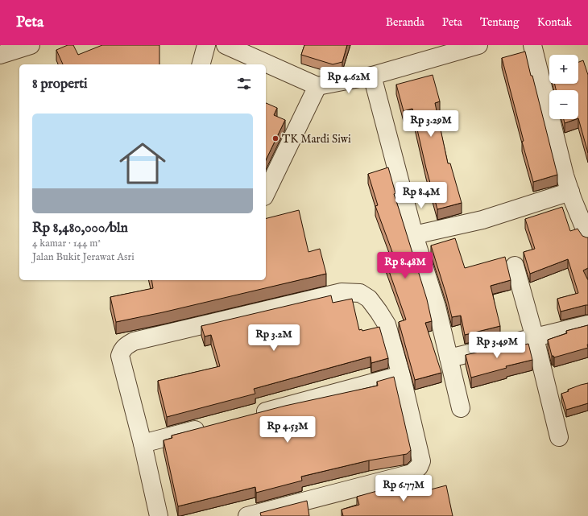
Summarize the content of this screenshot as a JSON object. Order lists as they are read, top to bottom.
{
  "places": ["TK Mardi Siwi"],
  "page": {
    "header": "Peta",
    "nav": [
      "Beranda",
      "Peta",
      "Tentang",
      "Kontak"
    ],
    "map_buttons": ["+", "−"],
    "heading": "8 properti",
    "price": [
      "Rp 4.62M",
      "Rp 3.29M",
      "Rp 8.4M",
      "Rp 8.48M",
      "Rp 3.2M",
      "Rp 3.49M",
      "Rp 4.53M",
      "Rp 6.77M"
    ],
    "list": [
      {
        "name": "Rp 8,480,000/bln",
        "note": "4 kamar · 144 m² · Jalan Bukit Jerawat Asri"
      }
    ]
  }
}
